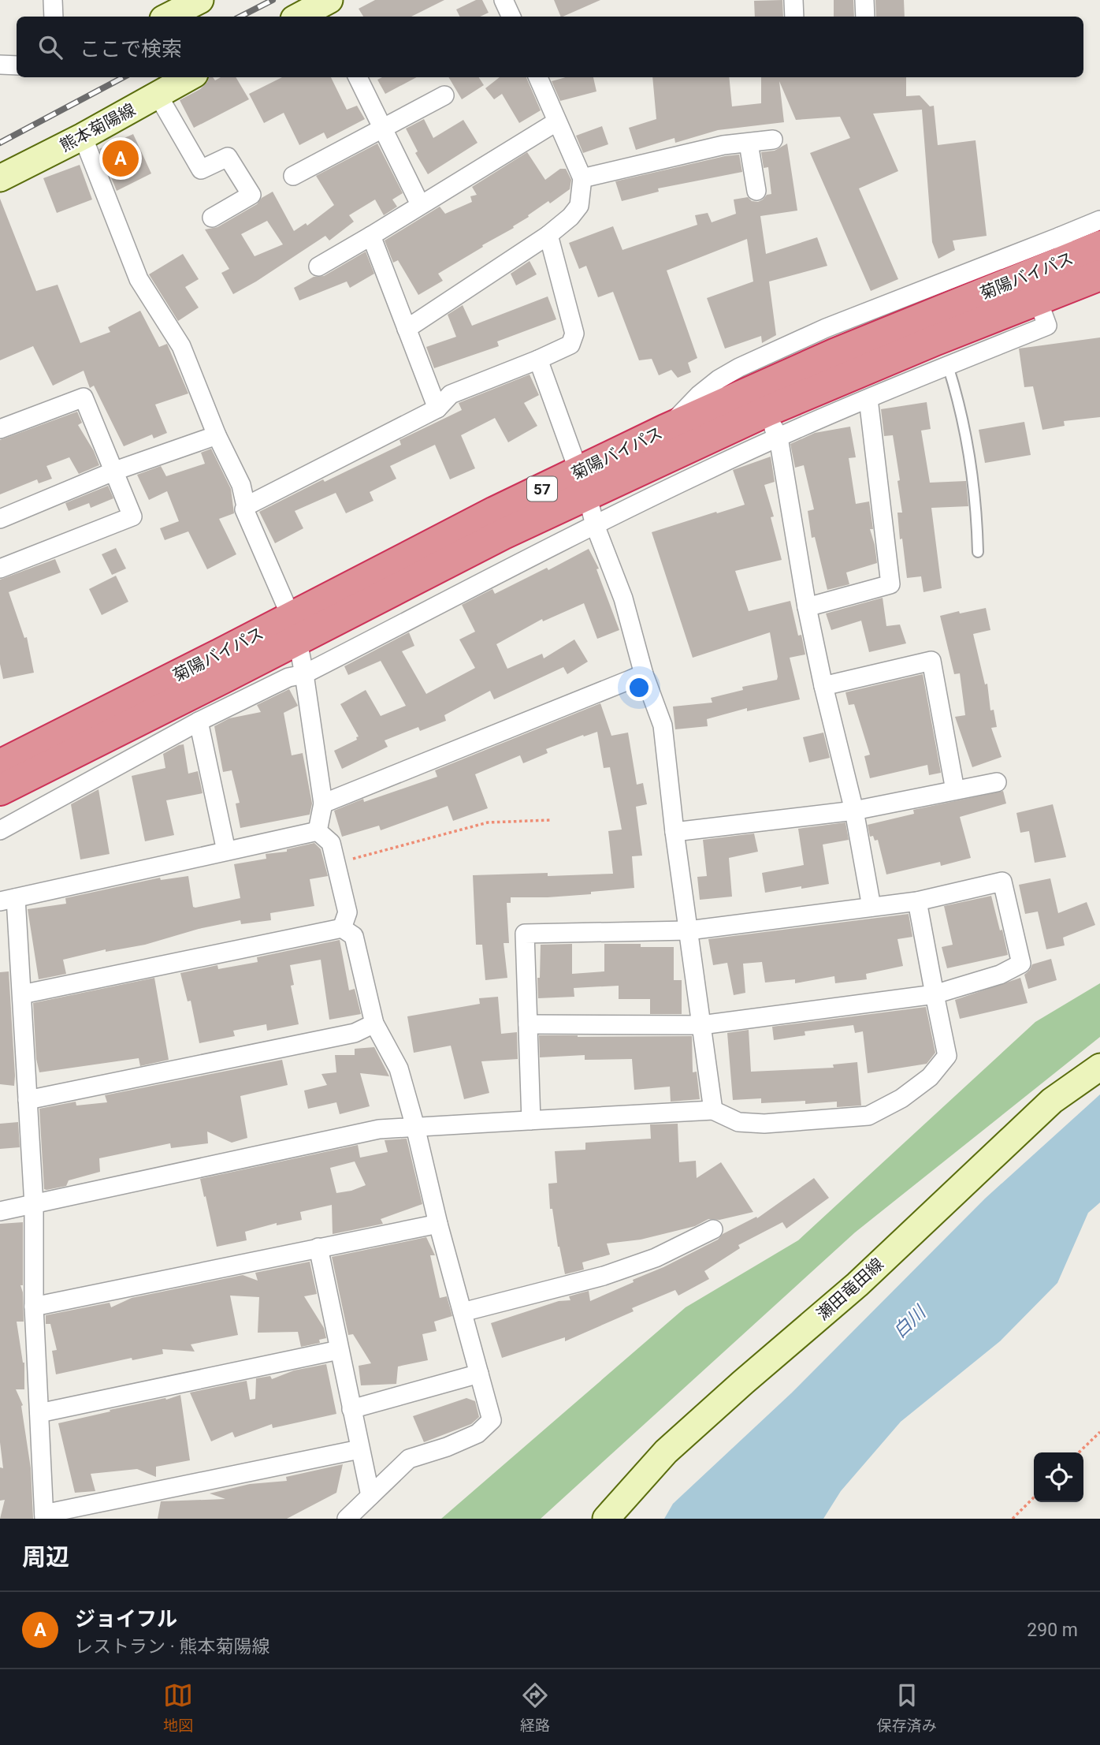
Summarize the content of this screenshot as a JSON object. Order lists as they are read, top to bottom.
{
  "streets": {
    "highway": ["菊陽バイパス", "57"],
    "main road": ["熊本菊陽線", "瀬田竜田線"]
  },
  "water": ["白川"],
  "page": {
    "search": "ここで検索",
    "pins": "A",
    "heading": "周辺",
    "list": [
      {
        "mark": "A",
        "name": "ジョイフル",
        "note": "レストラン · 熊本菊陽線",
        "value": "290 m"
      }
    ],
    "nav": ["地図", "経路", "保存済み"]
  }
}
